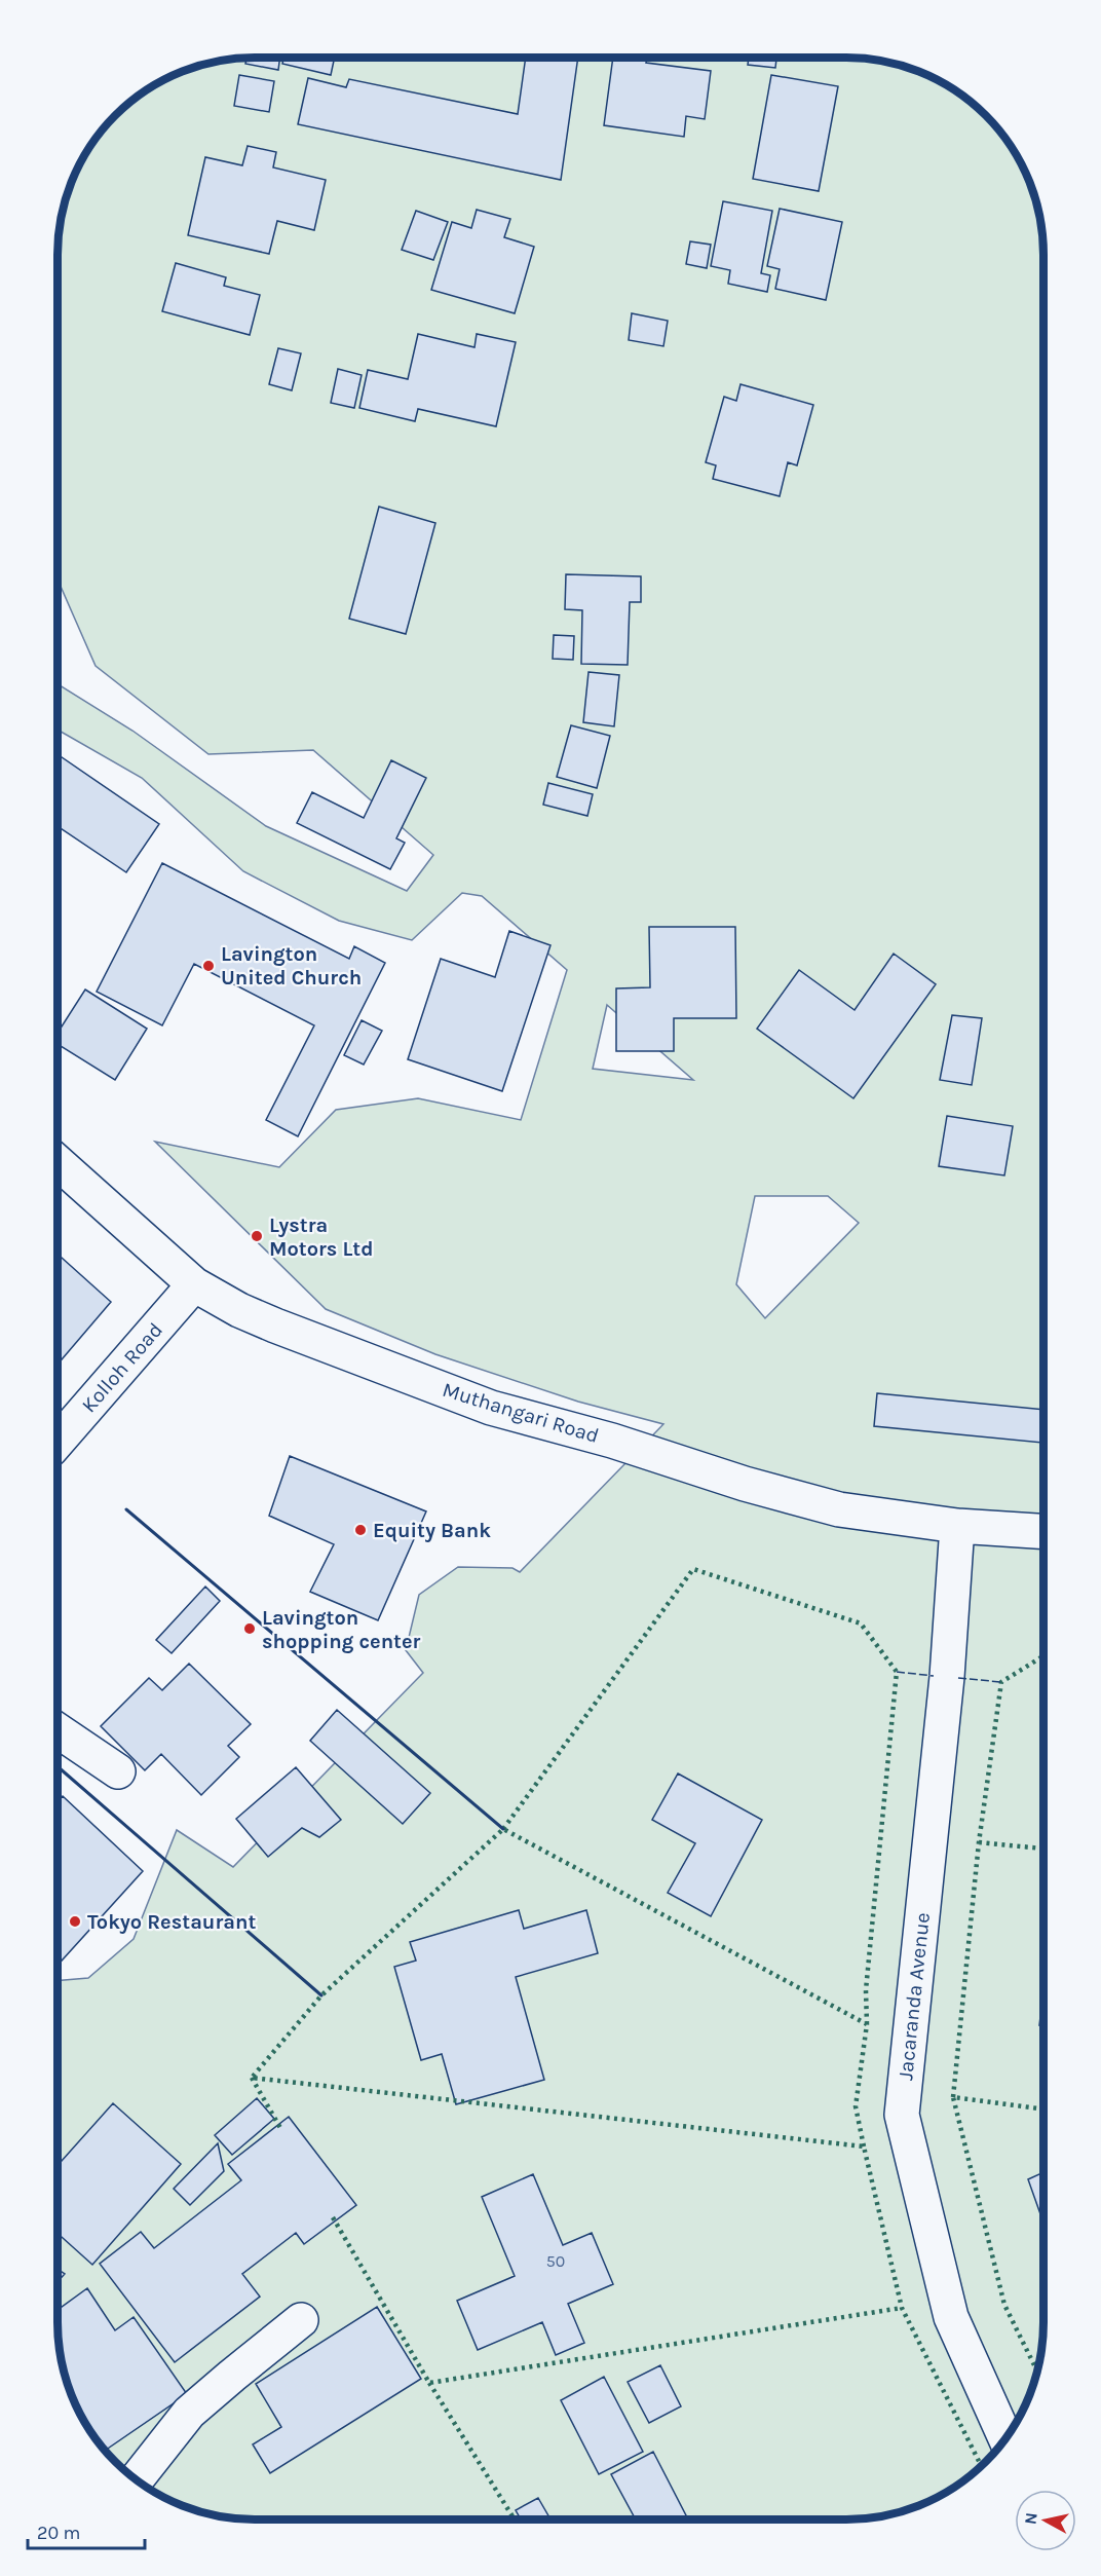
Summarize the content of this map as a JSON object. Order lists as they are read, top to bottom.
{
  "streets": {
    "street": ["Kolloh Road", "Muthangari Road", "Jacaranda Avenue"]
  },
  "crossings": [
    ["Kolloh Road", "Muthangari Road"],
    ["Muthangari Road", "Jacaranda Avenue"]
  ],
  "places": [
    "Lavington United Church",
    "Lystra Motors Ltd",
    "Equity Bank",
    "Lavington shopping center",
    "Tokyo Restaurant"
  ],
  "house_numbers": ["50"],
  "scale_bar": "20 m",
  "north": "left"
}
